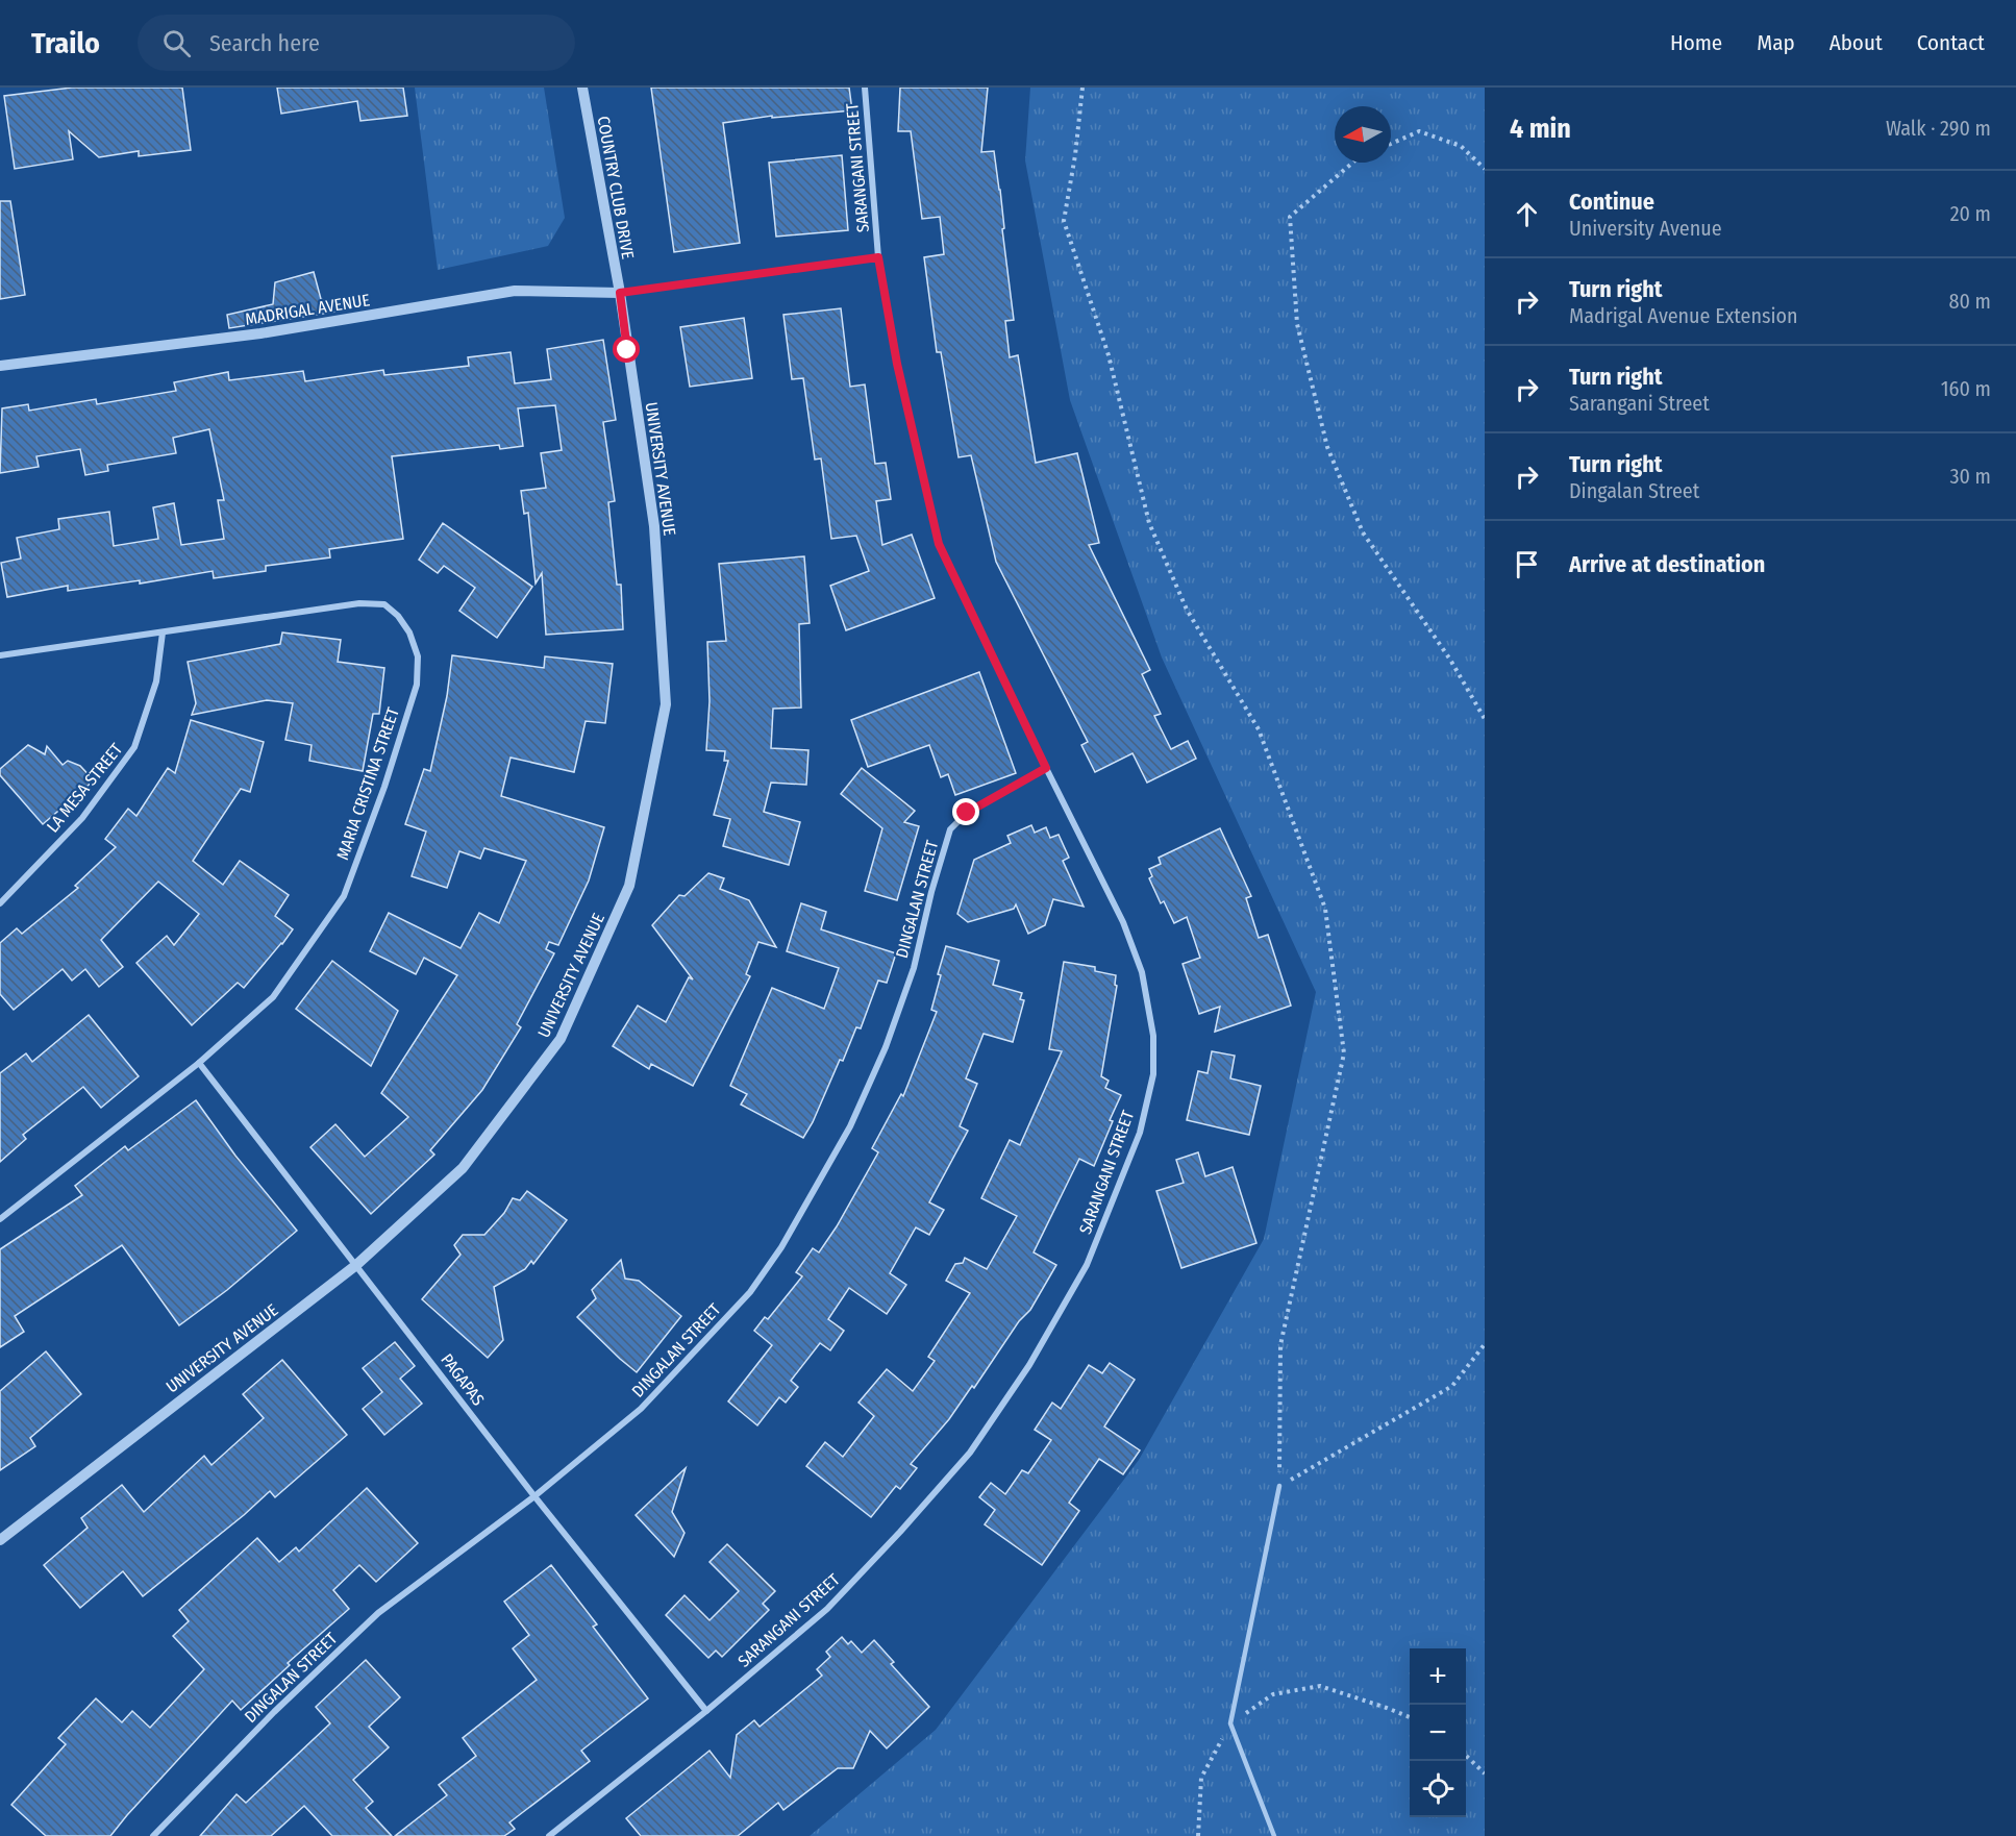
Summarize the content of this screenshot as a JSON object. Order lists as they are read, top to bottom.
{
  "streets": {
    "street": [
      "SARANGANI STREET",
      "COUNTRY CLUB DRIVE",
      "MADRIGAL AVENUE",
      "UNIVERSITY AVENUE",
      "MARIA CRISTINA STREET",
      "LA MESA STREET",
      "DINGALAN STREET",
      "PAGAPAS"
    ]
  },
  "crossings": [
    ["SARANGANI STREET", "DINGALAN STREET"],
    ["SARANGANI STREET", "PAGAPAS"],
    ["COUNTRY CLUB DRIVE", "MADRIGAL AVENUE"],
    ["COUNTRY CLUB DRIVE", "UNIVERSITY AVENUE"],
    ["MADRIGAL AVENUE", "UNIVERSITY AVENUE"],
    ["UNIVERSITY AVENUE", "PAGAPAS"],
    ["MARIA CRISTINA STREET", "LA MESA STREET"],
    ["MARIA CRISTINA STREET", "PAGAPAS"],
    ["DINGALAN STREET", "PAGAPAS"]
  ],
  "north": "left",
  "page": {
    "header": "Trailo",
    "search": "Search here",
    "nav": [
      "Home",
      "Map",
      "About",
      "Contact"
    ],
    "heading": ["4 min", "Walk · 290 m"],
    "list": [
      ["Continue", "University Avenue", "20 m"],
      ["Turn right", "Madrigal Avenue Extension", "80 m"],
      ["Turn right", "Sarangani Street", "160 m"],
      ["Turn right", "Dingalan Street", "30 m"],
      "Arrive at destination"
    ],
    "map_buttons": ["+", "−"]
  }
}
